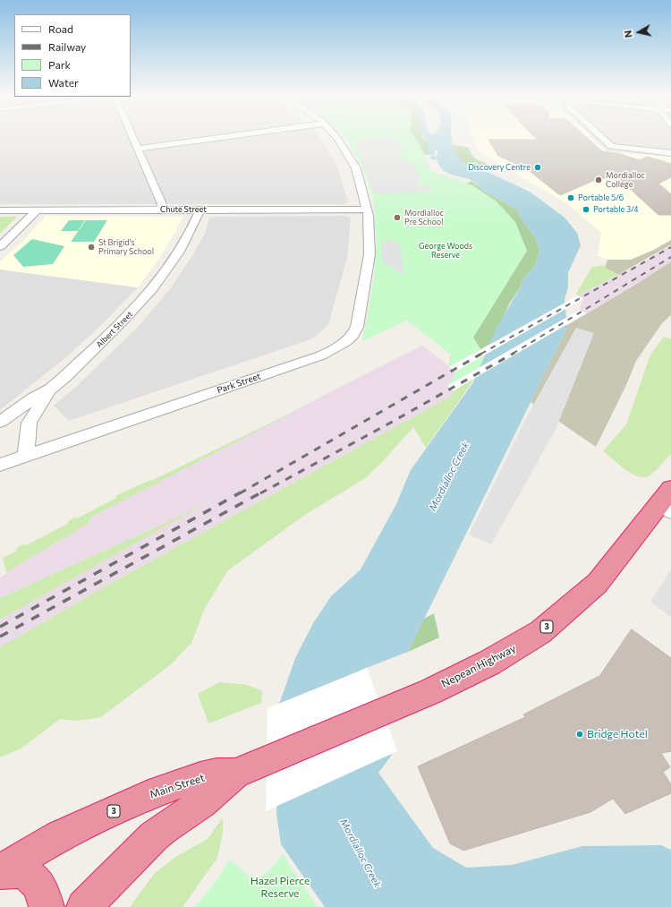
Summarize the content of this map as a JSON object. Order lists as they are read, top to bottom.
{
  "streets": {
    "highway": ["3", "Nepean Highway", "Main Street"],
    "street": ["Chute Street", "Albert Street", "Park Street"]
  },
  "crossings": [
    ["Chute Street", "Albert Street"],
    ["Chute Street", "Park Street"],
    ["3", "Main Street"],
    ["Nepean Highway", "Main Street"]
  ],
  "water": ["Mordialloc Creek"],
  "parks": ["George Woods Reserve", "Hazel Pierce Reserve"],
  "places": [
    "Discovery Centre",
    "Mordialloc College",
    "Portable 5/6",
    "Portable 3/4",
    "Mordialloc Pre School",
    "St Brigid's Primary School",
    "Bridge Hotel"
  ],
  "legend": [
    "Road",
    "Railway",
    "Park",
    "Water"
  ],
  "north": "left"
}
